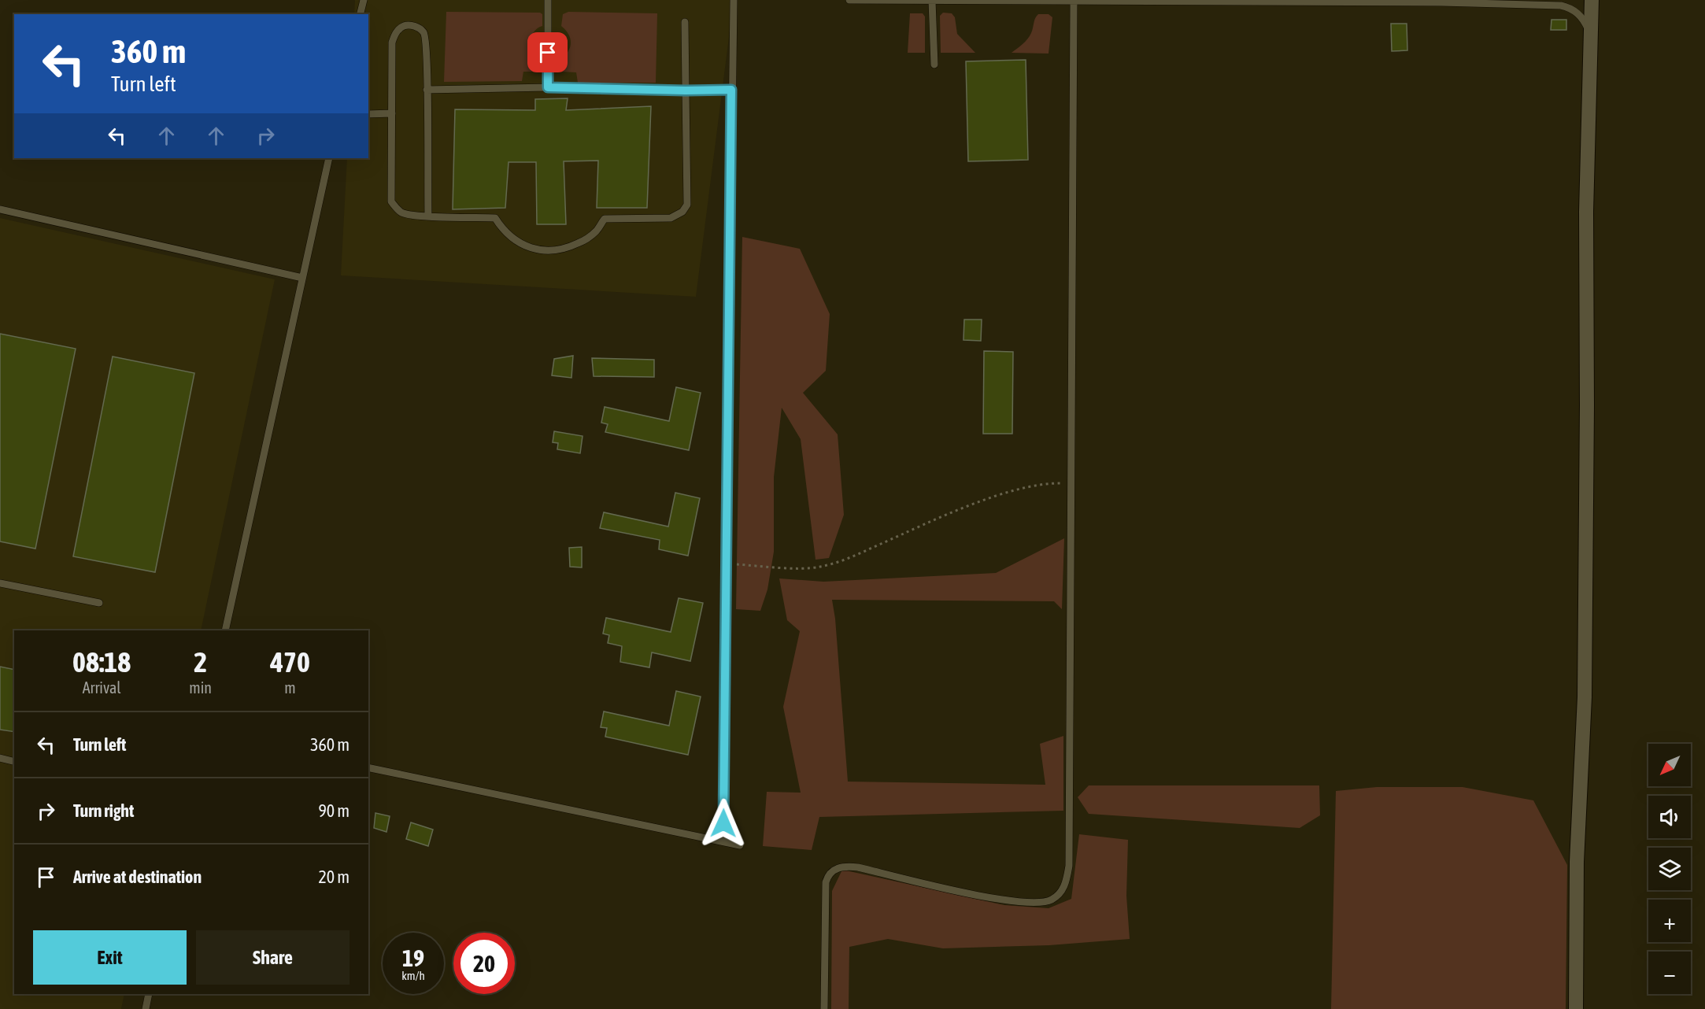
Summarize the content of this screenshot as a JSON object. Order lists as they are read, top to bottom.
{
  "north": "bottom left",
  "page": {
    "turn": ["360 m", "Turn left"],
    "eta": [
      "08:18",
      "Arrival",
      "2",
      "min",
      "470",
      "m"
    ],
    "list": [
      {
        "name": "Turn left",
        "value": "360 m"
      },
      {
        "name": "Turn right",
        "value": "90 m"
      },
      {
        "name": "Arrive at destination",
        "value": "20 m"
      }
    ],
    "map_buttons": ["+", "−"],
    "buttons": ["Exit", "Share"],
    "speed": "19 km/h",
    "limit": "20"
  }
}
